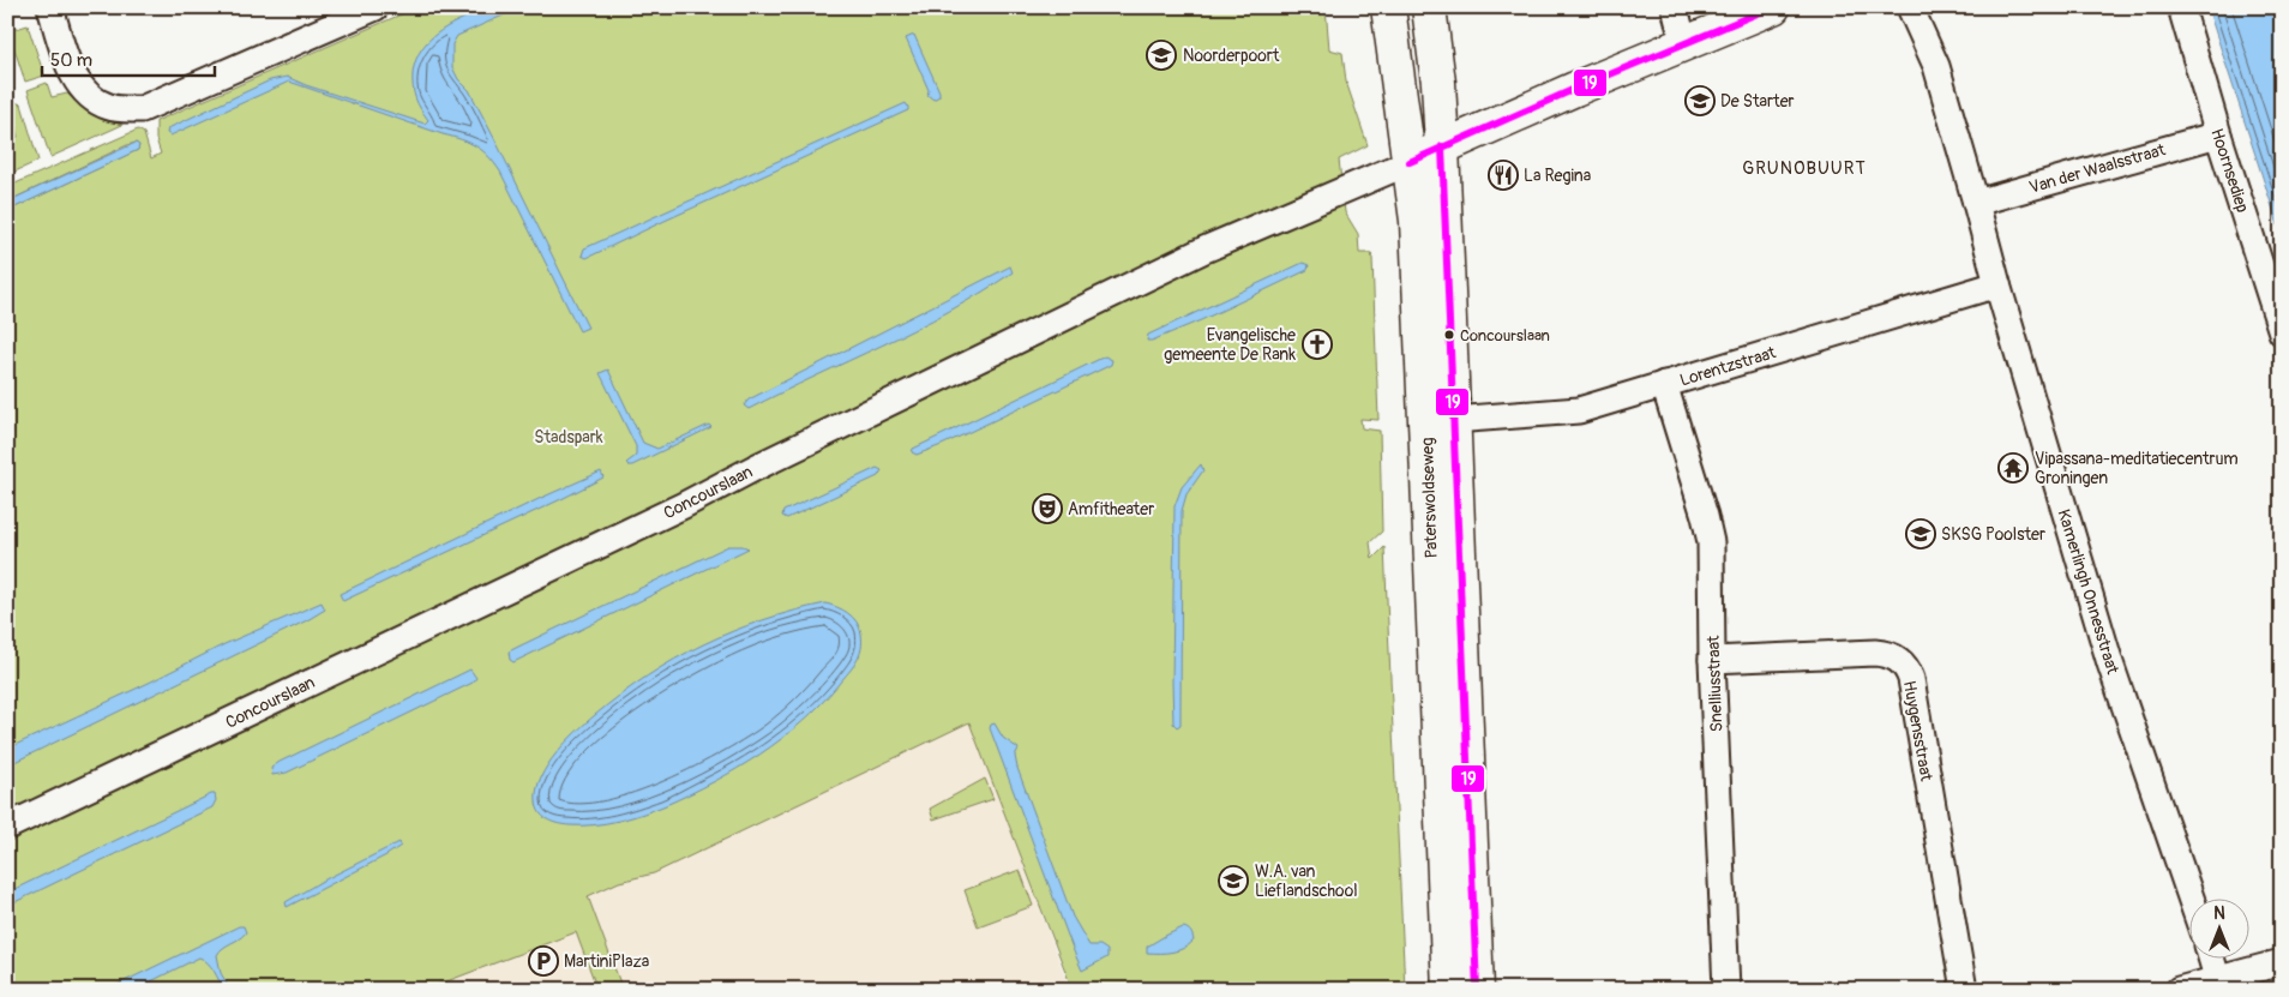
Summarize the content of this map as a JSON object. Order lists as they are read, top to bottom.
{
  "streets": {
    "main road": ["Paterswoldseweg"],
    "street": [
      "Van der Waalsstraat",
      "Hoornsediep",
      "Lorentzstraat",
      "Concourslaan",
      "Kamerlingh Onnesstraat",
      "Snelliusstraat",
      "Huygensstraat"
    ]
  },
  "crossings": [
    ["Van der Waalsstraat", "Hoornsediep"],
    ["Van der Waalsstraat", "Kamerlingh Onnesstraat"],
    ["Lorentzstraat", "Paterswoldseweg"],
    ["Lorentzstraat", "Kamerlingh Onnesstraat"],
    ["Lorentzstraat", "Snelliusstraat"],
    ["Concourslaan", "Paterswoldseweg"],
    ["Snelliusstraat", "Huygensstraat"]
  ],
  "districts": ["GRUNOBUURT"],
  "parks": ["Stadspark"],
  "places": {
    "school or university": [
      "Noorderpoort",
      "De Starter",
      "SKSG Poolster",
      "W.A. van Lieflandschool"
    ],
    "restaurant": ["La Regina"],
    "other": ["Concourslaan"],
    "church": ["Evangelische gemeente De Rank"],
    "temple": ["Vipassana-meditatiecentrum Groningen"],
    "theatre": ["Amfitheater"],
    "parking": ["MartiniPlaza"]
  },
  "lines": ["transit line 19"],
  "scale_bar": "50 m",
  "north": "top"
}
